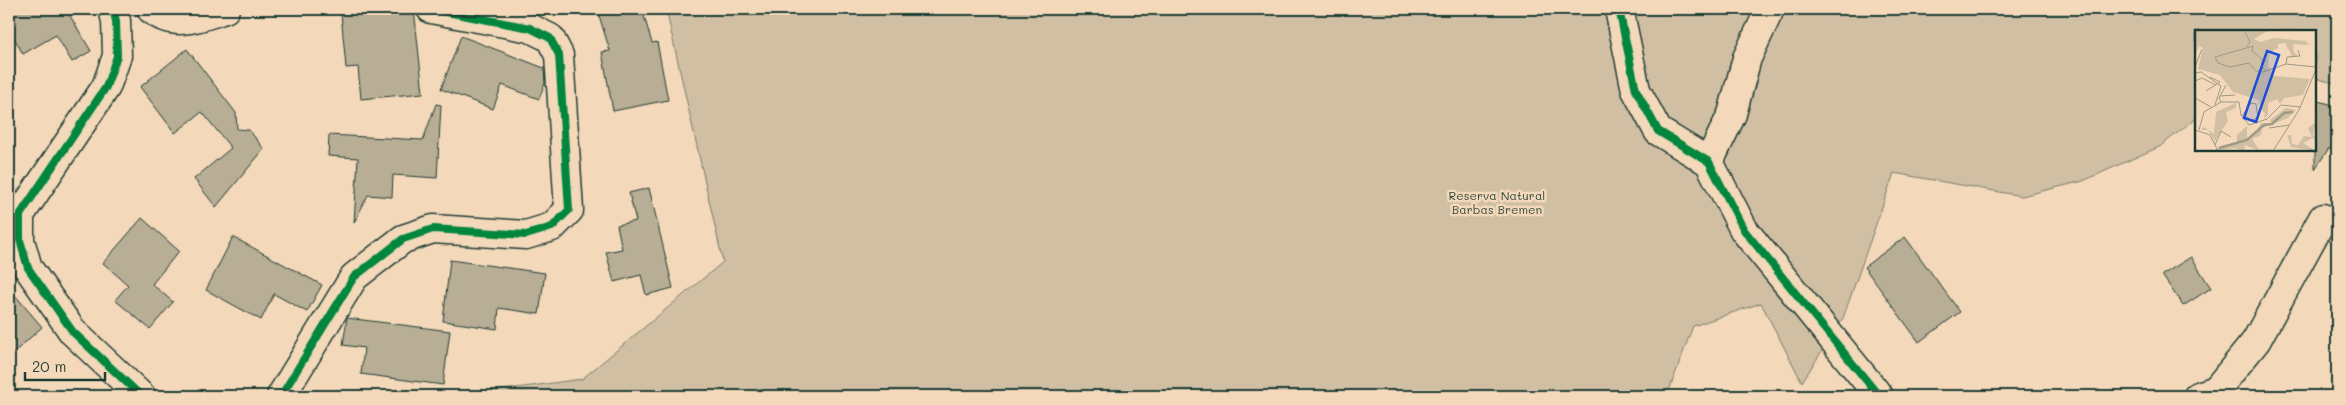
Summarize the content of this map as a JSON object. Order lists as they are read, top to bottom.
{
  "parks": ["Reserva Natural Barbas Bremen"],
  "scale_bar": "20 m"
}
